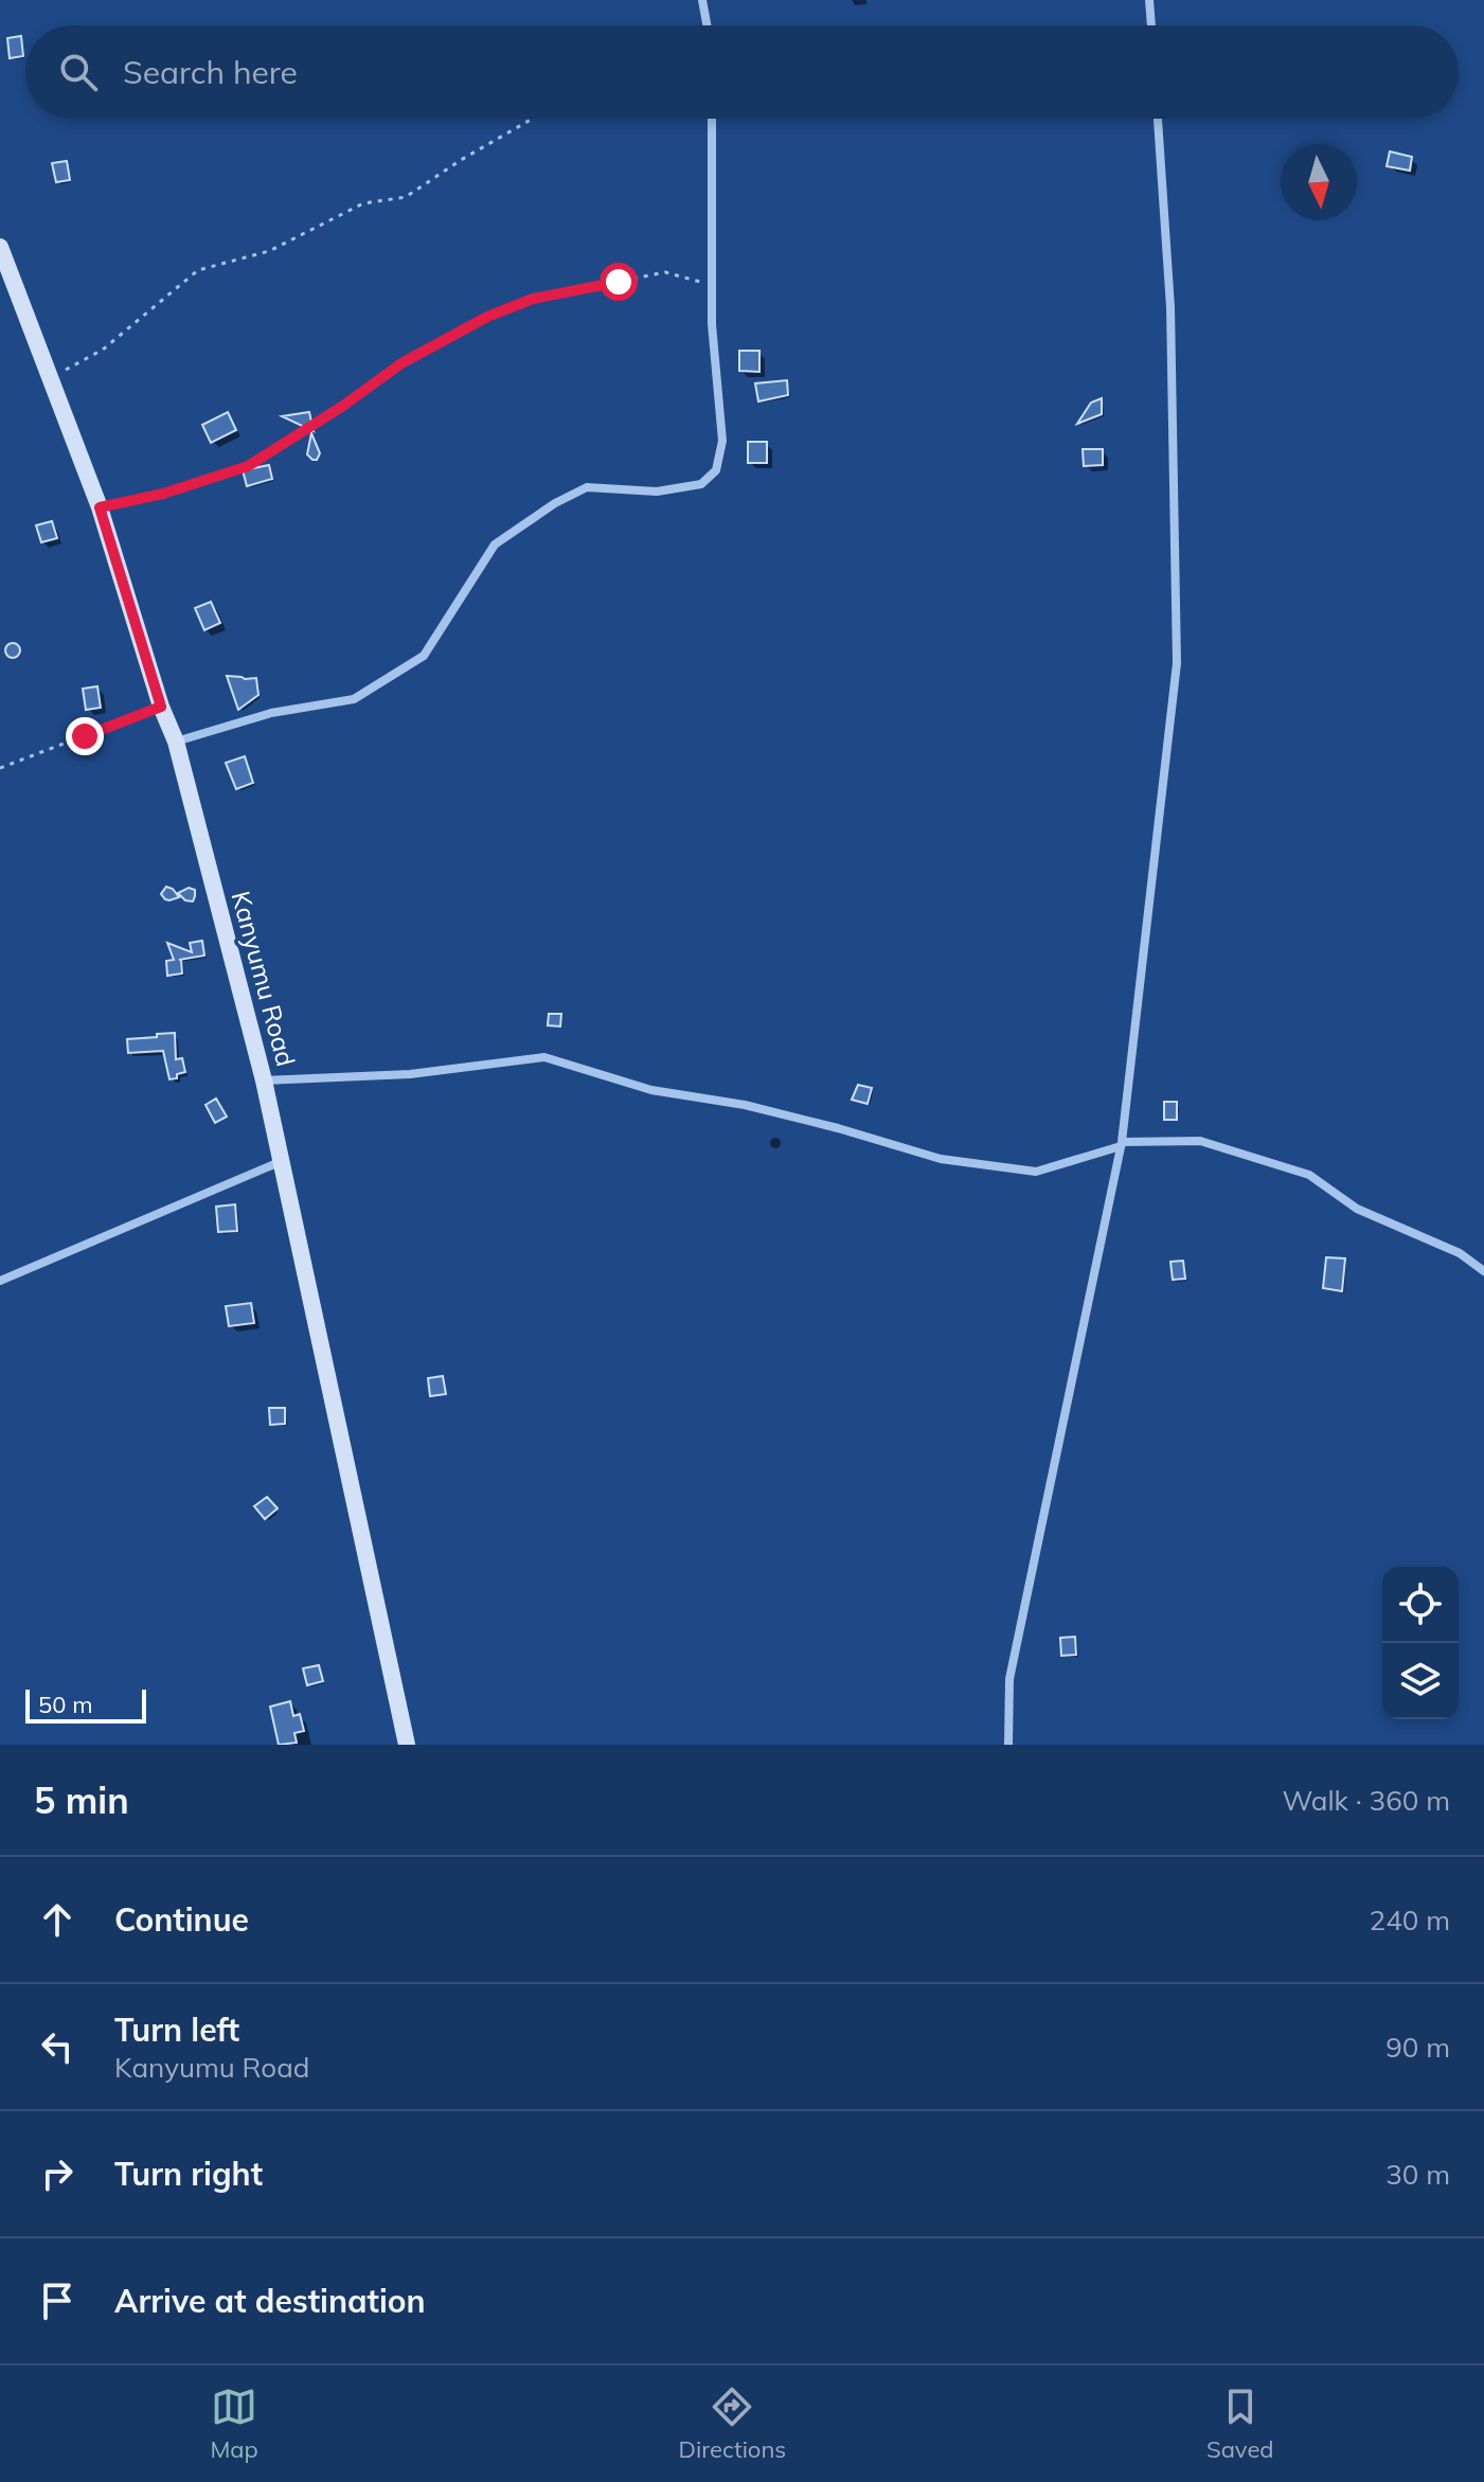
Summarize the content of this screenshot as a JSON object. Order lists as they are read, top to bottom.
{
  "streets": {
    "street": ["Kanyumu Road"]
  },
  "scale_bar": "50 m",
  "north": "bottom",
  "page": {
    "search": "Search here",
    "scale": "50 m",
    "heading": ["5 min", "Walk · 360 m"],
    "list": [
      ["Continue", "240 m"],
      ["Turn left", "Kanyumu Road", "90 m"],
      ["Turn right", "30 m"],
      "Arrive at destination"
    ],
    "nav": ["Map", "Directions", "Saved"]
  }
}
